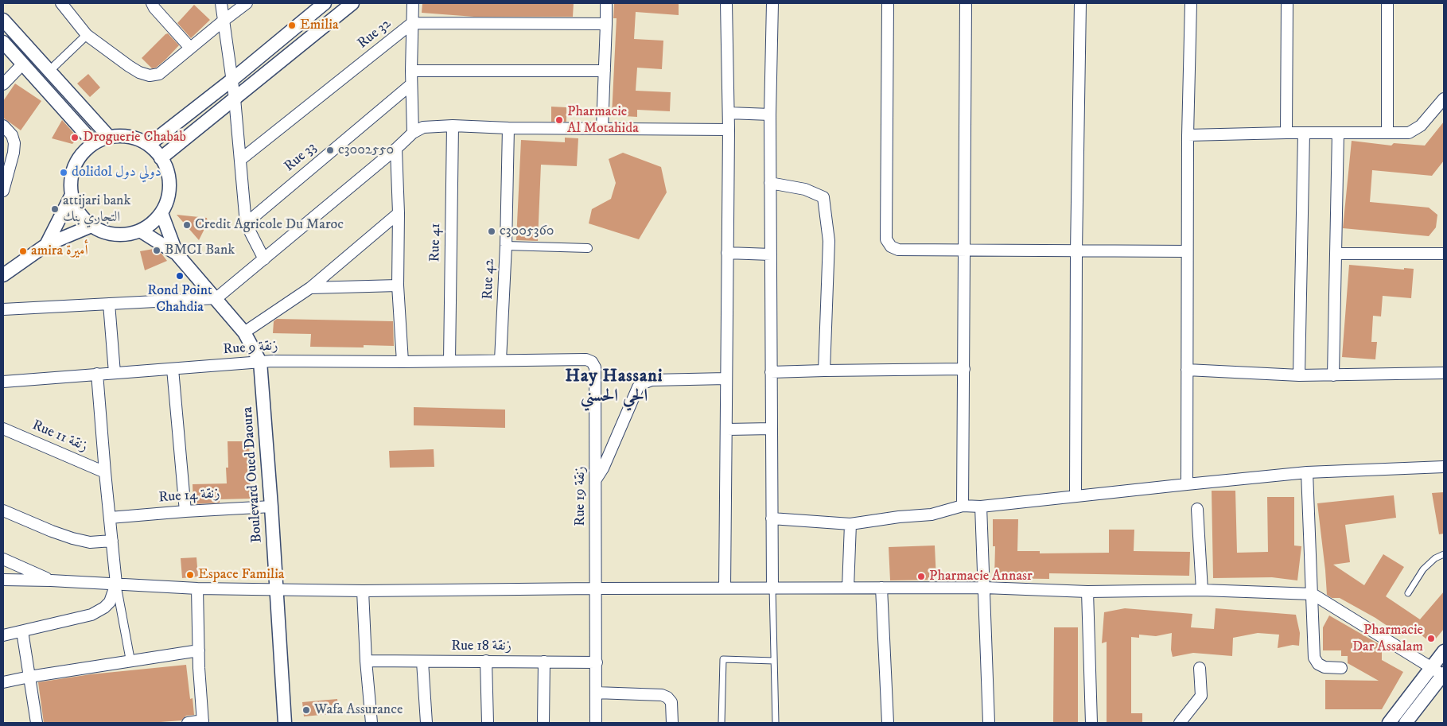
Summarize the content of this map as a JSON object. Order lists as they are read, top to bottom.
{
  "streets": {
    "street": [
      "Rue 32",
      "Rue 33",
      "Rue 41",
      "Rue 42",
      "Rue 9 زنقة",
      "Rue 11 زنقة",
      "Boulevard Oued Daoura",
      "Rue 14 زنقة",
      "Rue 19 زنقة",
      "Rue 18 زنقة"
    ]
  },
  "crossings": [
    ["Rue 41", "Rue 9 زنقة"],
    ["Rue 42", "Rue 9 زنقة"],
    ["Rue 42", "Rue 19 زنقة"],
    ["Rue 9 زنقة", "Boulevard Oued Daoura"],
    ["Rue 9 زنقة", "Rue 19 زنقة"],
    ["Boulevard Oued Daoura", "Rue 14 زنقة"],
    ["Rue 19 زنقة", "Rue 18 زنقة"]
  ],
  "districts": ["Hay Hassani الحي الحسني"],
  "places": [
    "Emilia",
    "Pharmacie Al Motahida",
    "Droguerie Chabab",
    "c3002550",
    "dolidol دولي دول",
    "attijari bank التجاري بنك",
    "Credit Agricole Du Maroc",
    "c3005360",
    "BMCI Bank",
    "amira أميرة",
    "Rond Point Chahdia",
    "Espace Familia",
    "Pharmacie Annasr",
    "Pharmacie Dar Assalam",
    "Wafa Assurance"
  ]
}
